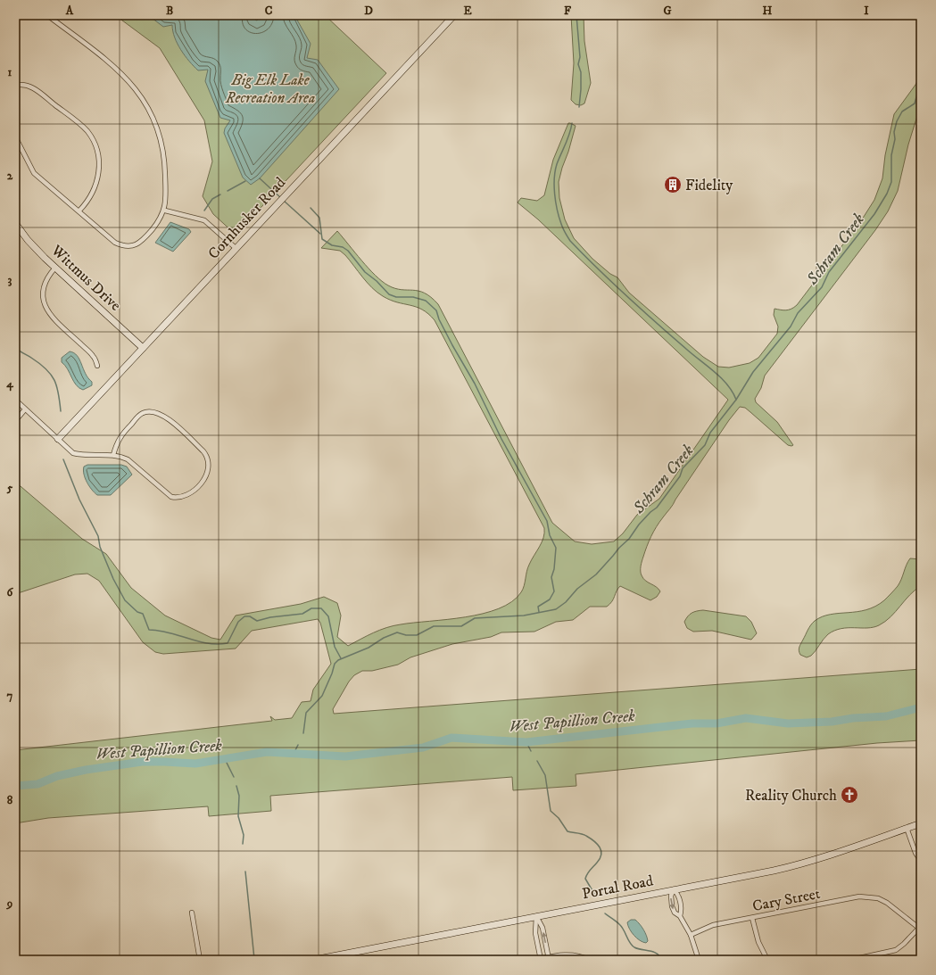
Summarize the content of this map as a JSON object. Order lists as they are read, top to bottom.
{
  "streets": {
    "street": [
      "Cornhusker Road",
      "Wittmus Drive",
      "Portal Road",
      "Cary Street"
    ]
  },
  "crossings": [
    ["Cornhusker Road", "Wittmus Drive"]
  ],
  "water": ["Schram Creek", "West Papillion Creek"],
  "parks": ["Big Elk Lake Recreation Area"],
  "places": {
    "building": ["Fidelity"],
    "church": ["Reality Church"]
  },
  "grid": {
    "columns": [
      "A",
      "B",
      "C",
      "D",
      "E",
      "F",
      "G",
      "H",
      "I"
    ],
    "rows": [
      "1",
      "2",
      "3",
      "4",
      "5",
      "6",
      "7",
      "8",
      "9"
    ]
  }
}
